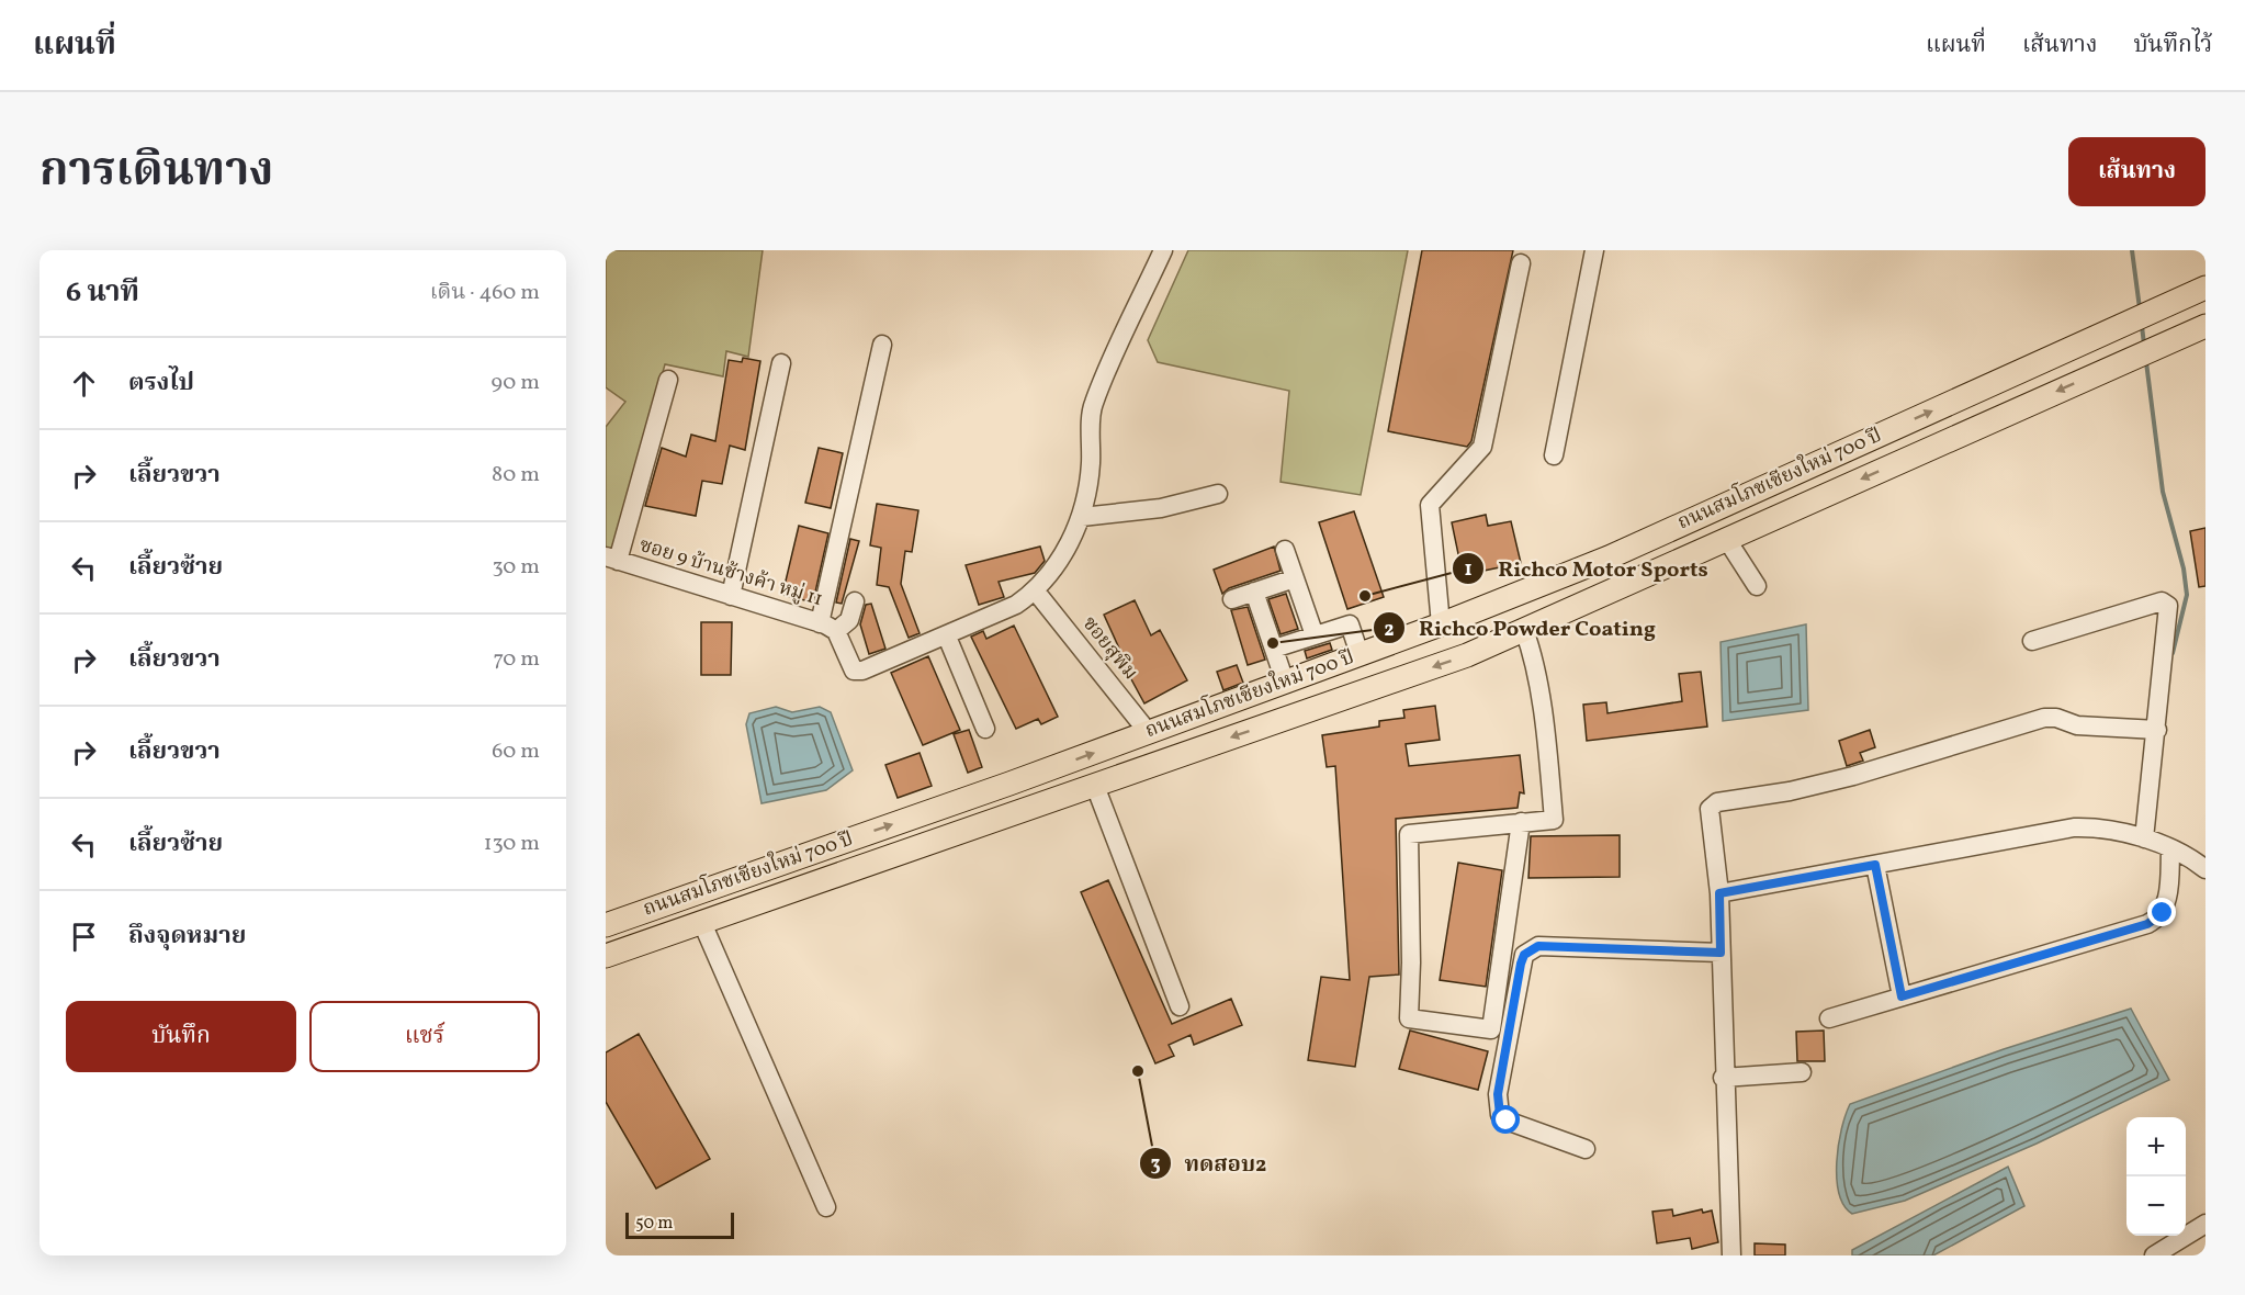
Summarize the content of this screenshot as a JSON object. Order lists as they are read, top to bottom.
{
  "streets": {
    "main road": ["ถนนสมโภชเชียงใหม่ 700 ปี"],
    "street": ["ซอย 9 บ้านช้างค้า หมู่ 11", "ซอยสุพิม"]
  },
  "crossings": [
    ["ถนนสมโภชเชียงใหม่ 700 ปี", "ซอยสุพิม"],
    ["ซอย 9 บ้านช้างค้า หมู่ 11", "ซอยสุพิม"]
  ],
  "places": ["Richco Motor Sports", "Richco Powder Coating", "ทดสอบ2"],
  "scale_bar": "50 m",
  "page": {
    "header": "แผนที่",
    "nav": ["แผนที่", "เส้นทาง", "บันทึกไว้"],
    "title": "การเดินทาง",
    "buttons": [
      "เส้นทาง",
      ["บันทึก", "แชร์"]
    ],
    "heading": ["6 นาที", "เดิน · 460 m"],
    "list": [
      ["ตรงไป", "90 m"],
      ["เลี้ยวขวา", "80 m"],
      ["เลี้ยวซ้าย", "30 m"],
      ["เลี้ยวขวา", "70 m"],
      ["เลี้ยวขวา", "60 m"],
      ["เลี้ยวซ้าย", "130 m"],
      "ถึงจุดหมาย"
    ],
    "map_buttons": ["+", "−"],
    "scale": "50 m"
  }
}
